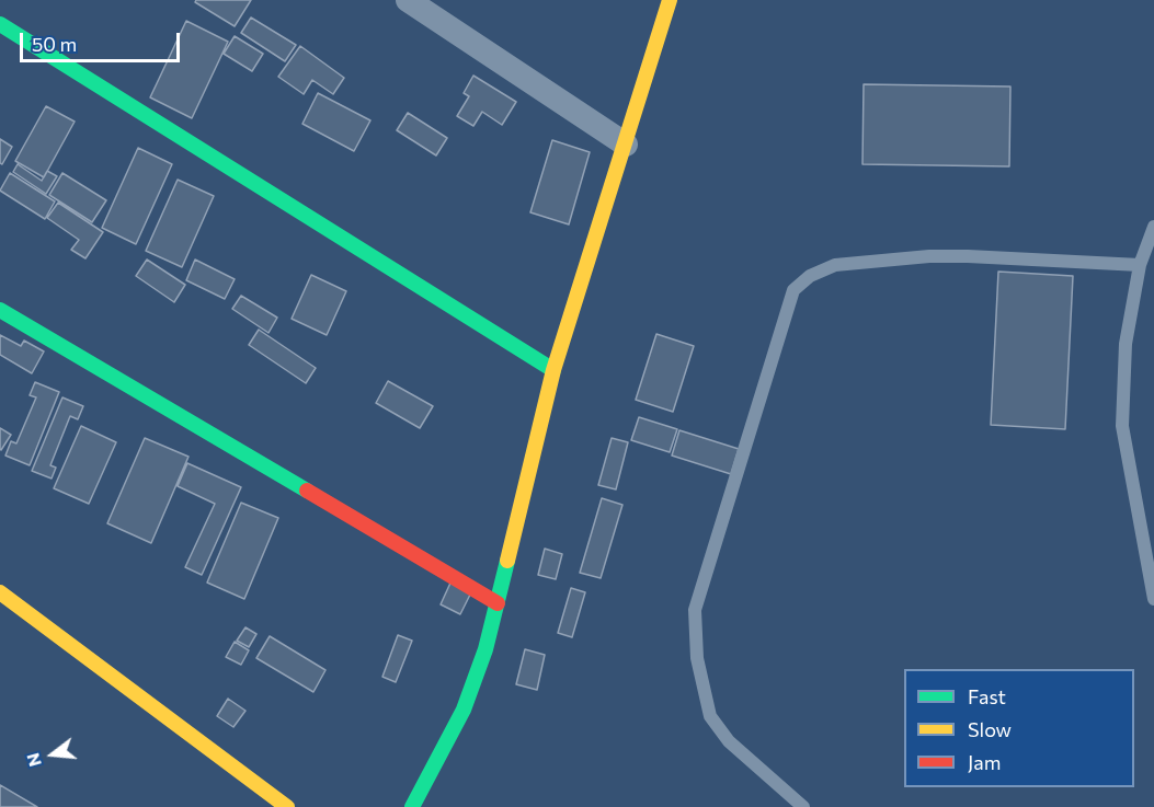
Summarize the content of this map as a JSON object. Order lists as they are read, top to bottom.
{
  "legend": ["Fast", "Slow", "Jam"],
  "scale_bar": "50 m",
  "north": "left"
}
